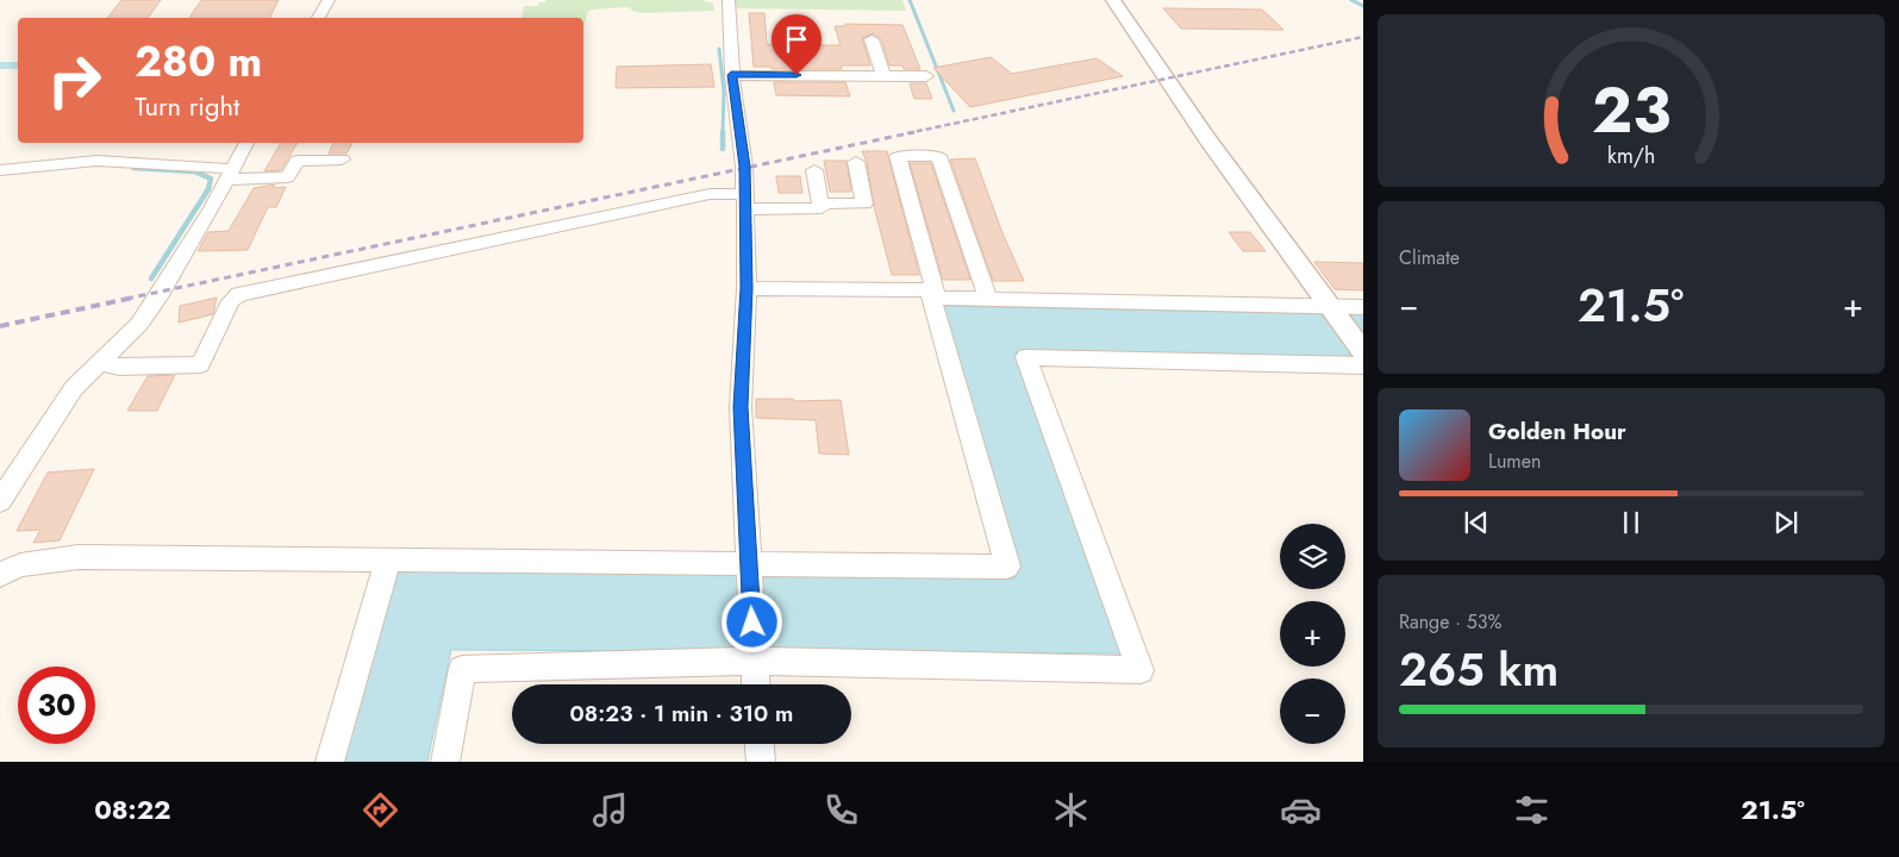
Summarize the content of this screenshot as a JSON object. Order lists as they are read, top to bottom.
{
  "page": {
    "turn": ["280 m", "Turn right"],
    "tile": [
      "Climate",
      ["Range · 53%", "265 km"]
    ],
    "heat": ["−", "21.5°", "+"],
    "song": ["Golden Hour", "Lumen"],
    "map_buttons": ["+", "−"],
    "limit": "30",
    "trip": "08:23 · 1 min · 310 m",
    "tabs": ["08:22", "21.5°"],
    "gauge": ["23", "km/h"]
  }
}
